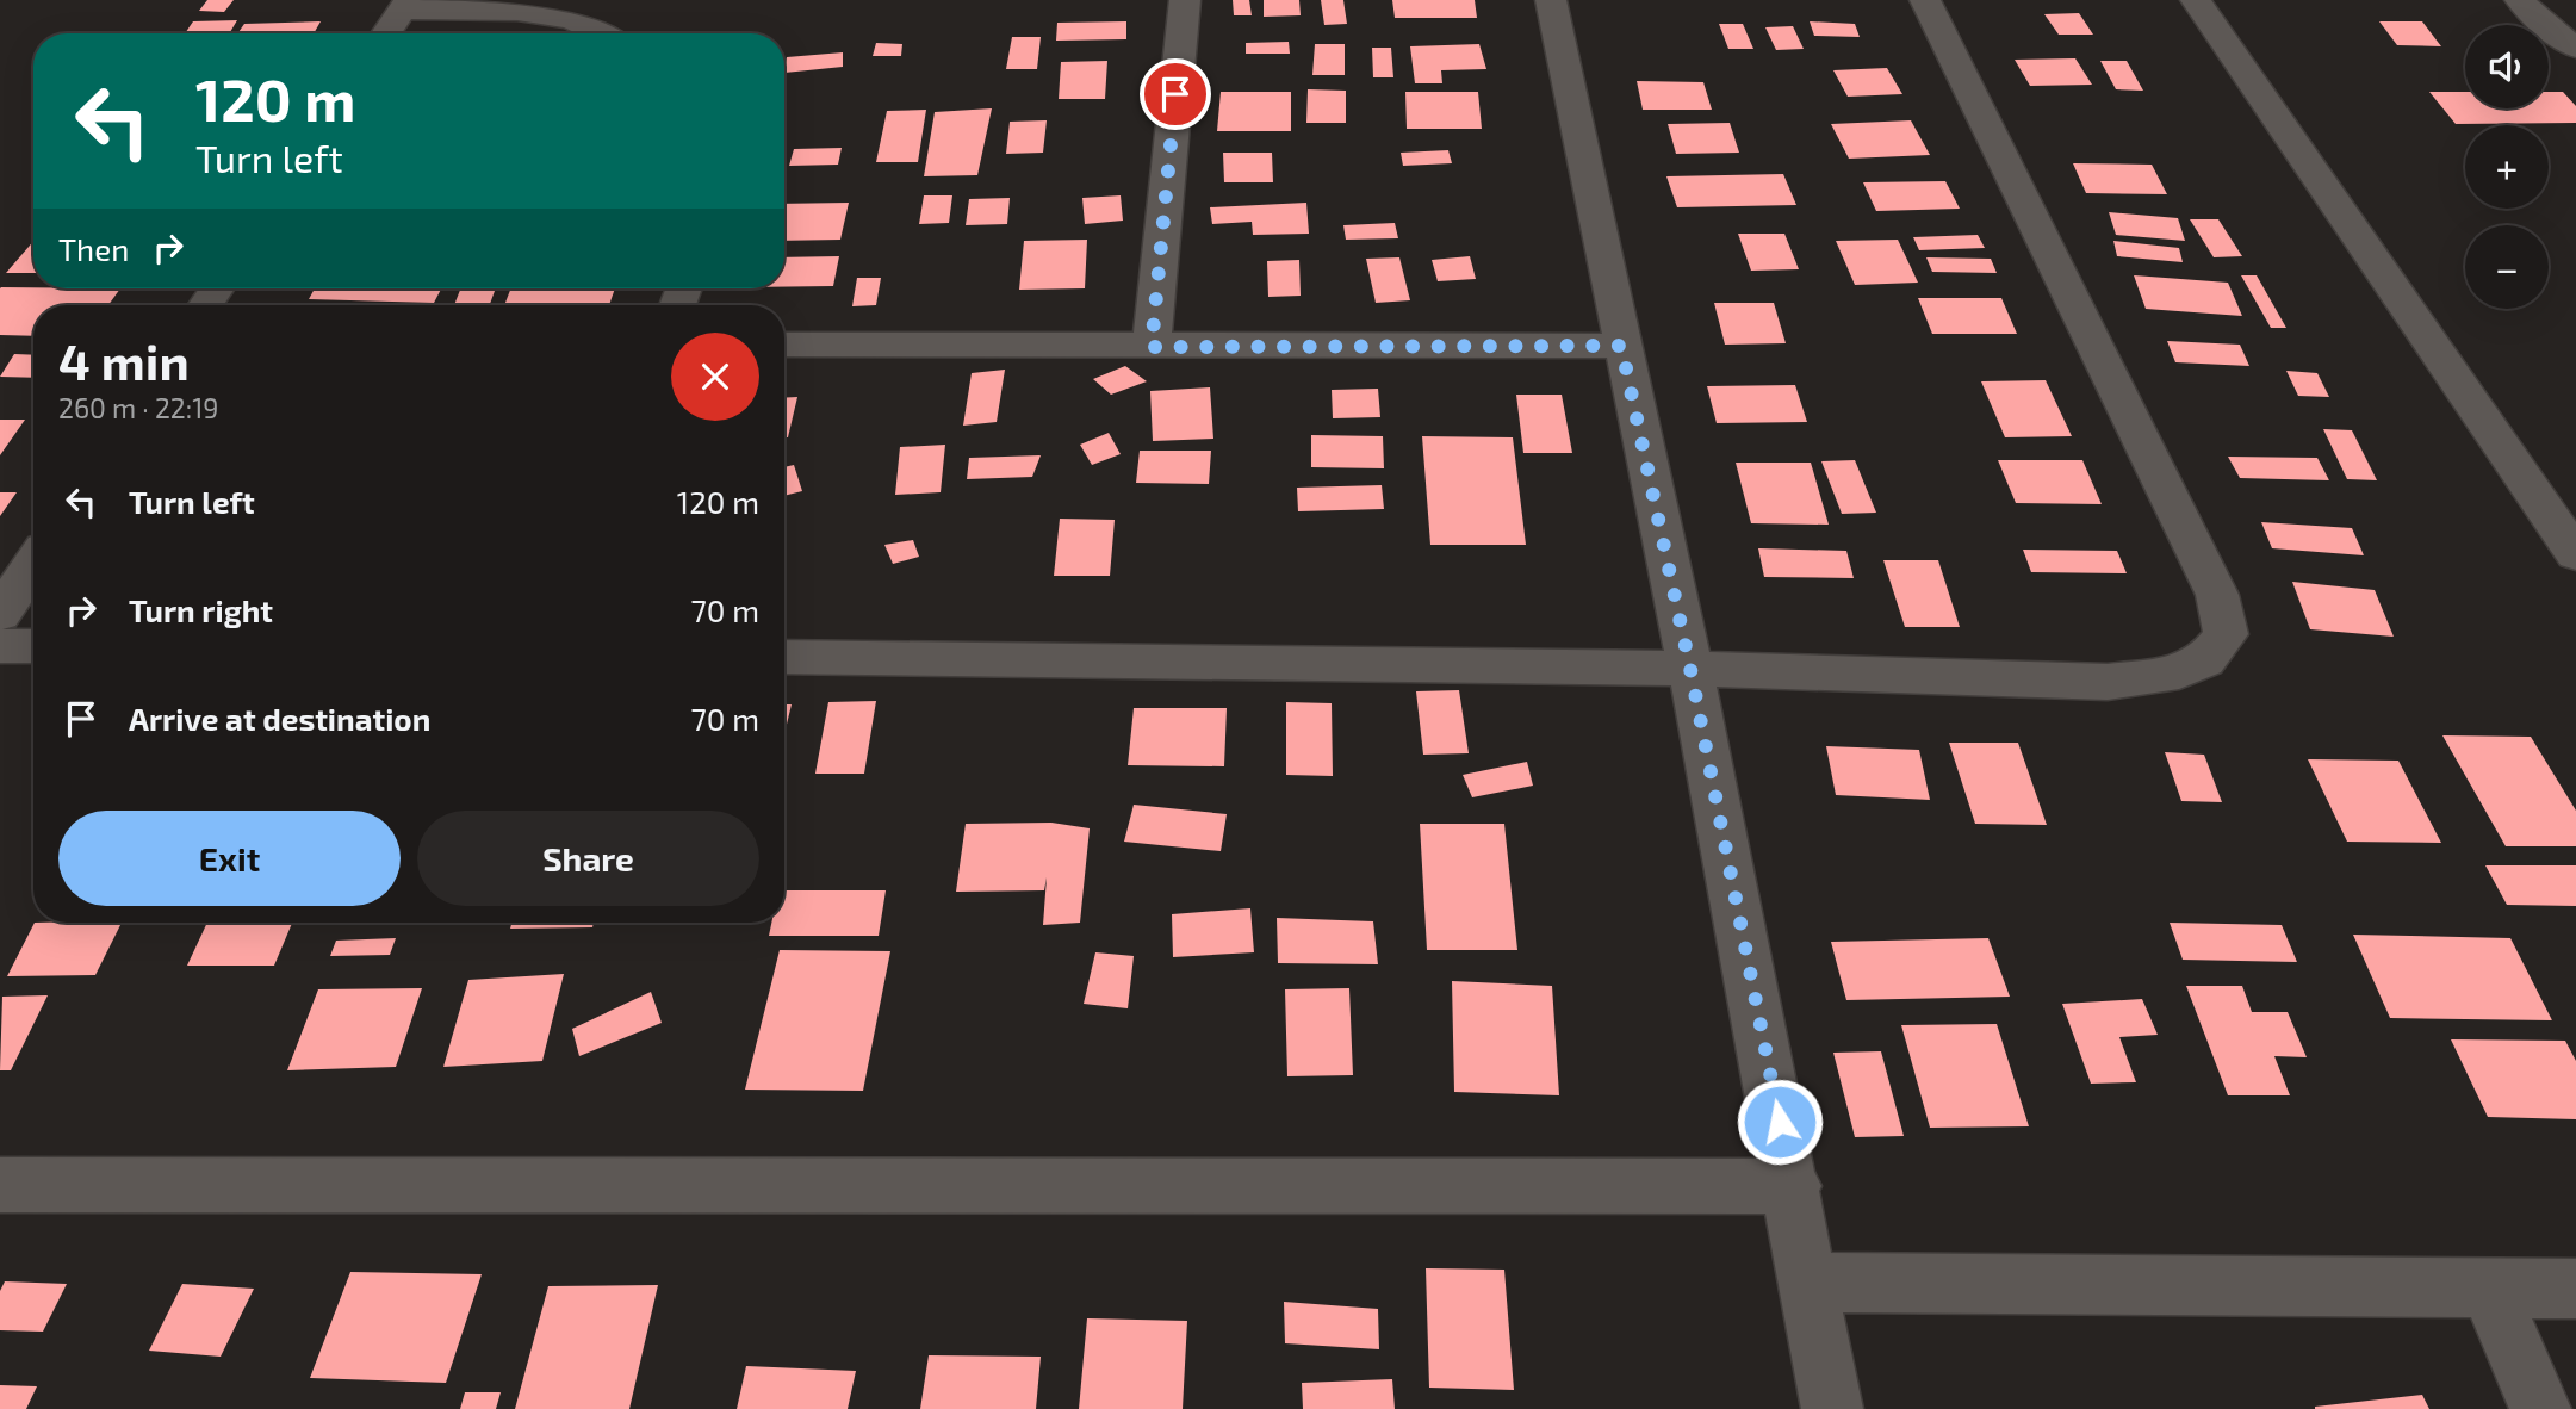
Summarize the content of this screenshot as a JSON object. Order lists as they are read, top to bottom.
{
  "page": {
    "map_buttons": ["+", "−"],
    "turn": ["120 m", "Turn left"],
    "then": "Then",
    "heading": ["4 min", "260 m · 22:19"],
    "list": [
      {
        "name": "Turn left",
        "value": "120 m"
      },
      {
        "name": "Turn right",
        "value": "70 m"
      },
      {
        "name": "Arrive at destination",
        "value": "70 m"
      }
    ],
    "buttons": ["Exit", "Share"]
  }
}
